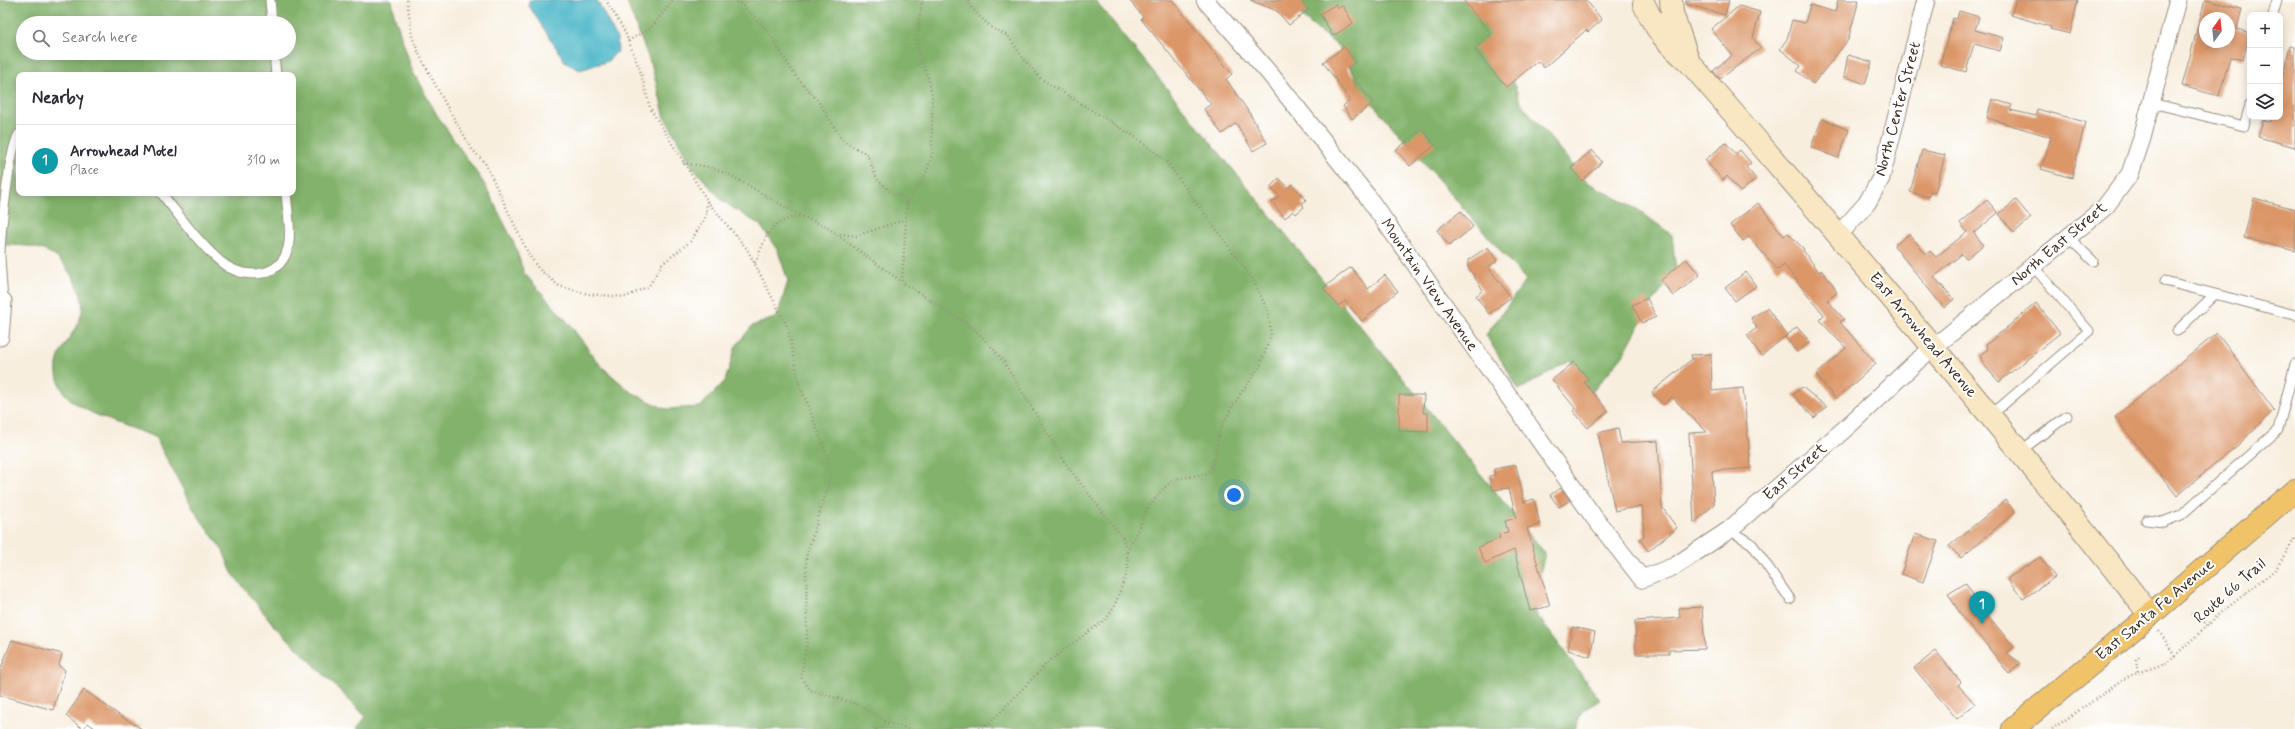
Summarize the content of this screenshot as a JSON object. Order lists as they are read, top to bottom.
{
  "streets": {
    "main road": ["East Santa Fe Avenue"],
    "street": [
      "North Center Street",
      "North East Street",
      "Mountain View Avenue",
      "East Arrowhead Avenue",
      "East Street"
    ],
    "path": ["Route 66 Trail"]
  },
  "crossings": [
    ["North East Street", "East Arrowhead Avenue"],
    ["North East Street", "East Street"],
    ["Mountain View Avenue", "East Street"],
    ["East Arrowhead Avenue", "East Street"],
    ["East Arrowhead Avenue", "East Santa Fe Avenue"]
  ],
  "north": "top",
  "page": {
    "map_buttons": ["+", "−"],
    "search": "Search here",
    "heading": "Nearby",
    "list": [
      {
        "mark": "1",
        "name": "Arrowhead Motel",
        "note": "Place",
        "value": "310 m"
      }
    ],
    "pins": "1"
  }
}
